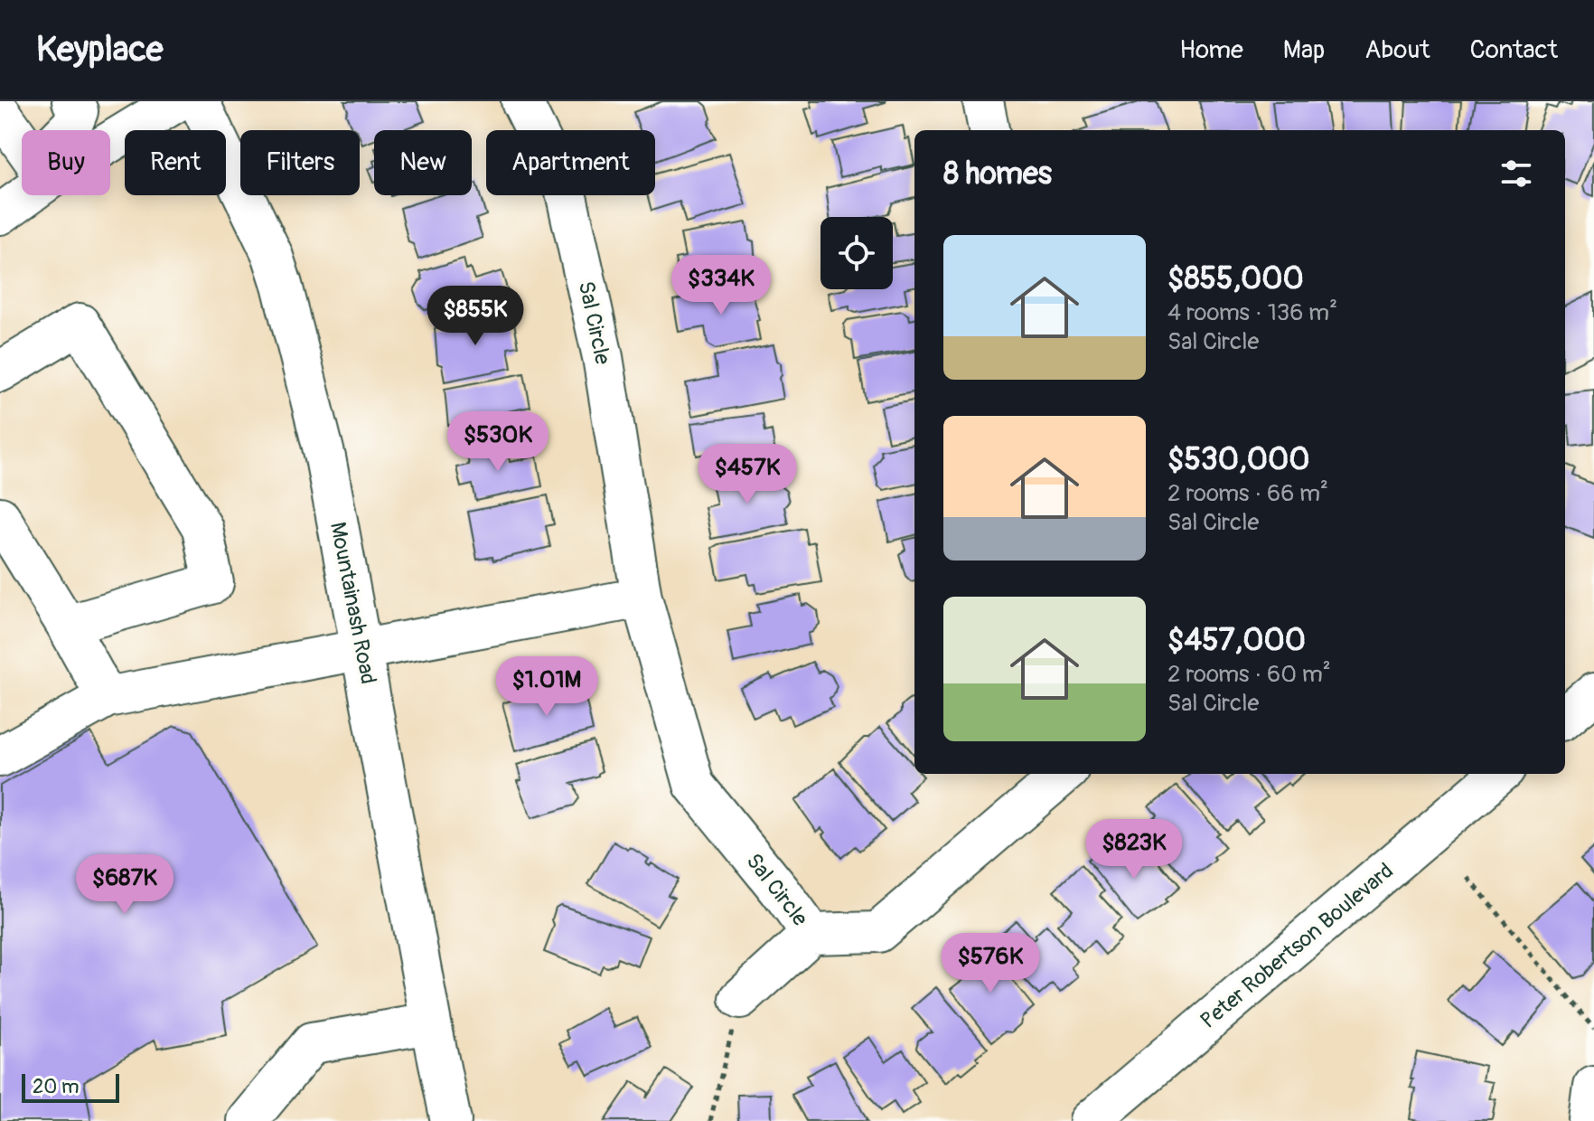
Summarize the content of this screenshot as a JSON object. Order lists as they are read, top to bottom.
{
  "streets": {
    "street": ["Sal Circle", "Mountainash Road", "Peter Robertson Boulevard"]
  },
  "scale_bar": "20 m",
  "page": {
    "header": "Keyplace",
    "nav": [
      "Home",
      "Map",
      "About",
      "Contact"
    ],
    "chip": [
      "Buy",
      "Rent",
      "Filters",
      "New",
      "Apartment"
    ],
    "heading": "8 homes",
    "list": [
      {
        "name": "$855,000",
        "note": "4 rooms · 136 m² · Sal Circle"
      },
      {
        "name": "$530,000",
        "note": "2 rooms · 66 m² · Sal Circle"
      },
      {
        "name": "$457,000",
        "note": "2 rooms · 60 m² · Sal Circle"
      }
    ],
    "price": [
      "$334K",
      "$855K",
      "$530K",
      "$457K",
      "$1.01M",
      "$823K",
      "$687K",
      "$576K"
    ],
    "scale": "20 m"
  }
}
